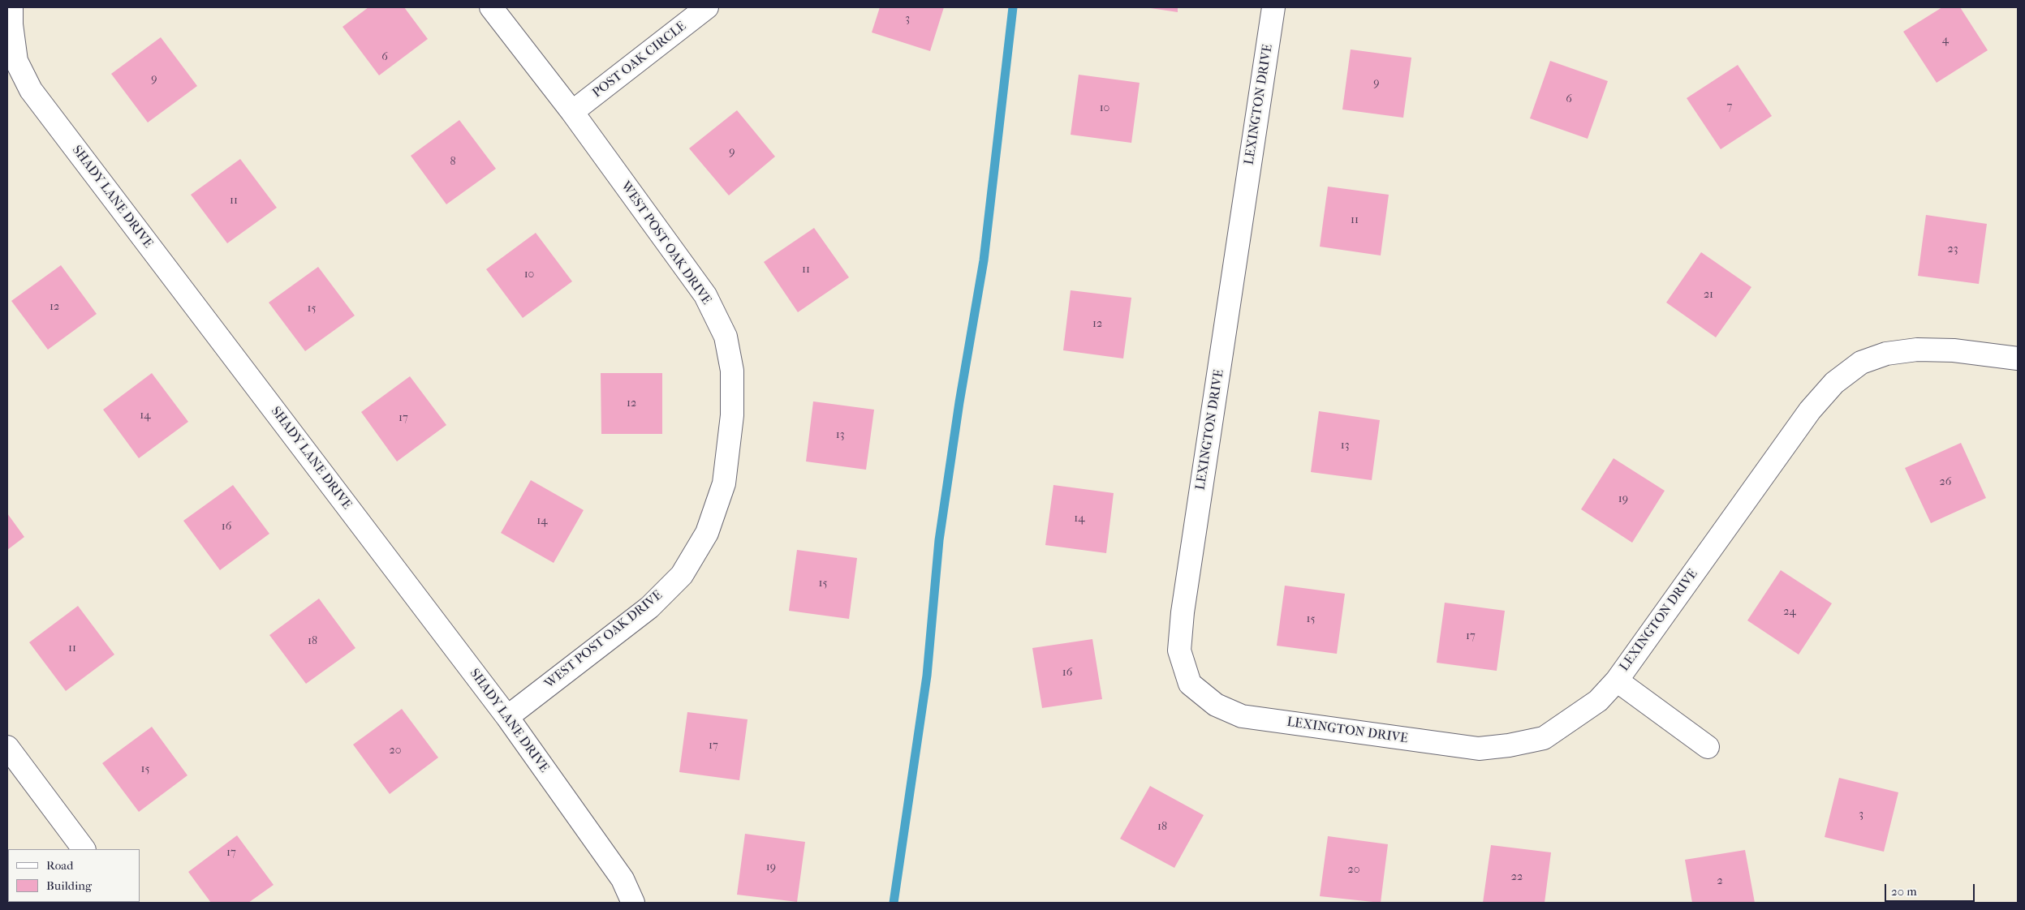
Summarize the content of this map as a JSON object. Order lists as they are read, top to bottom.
{
  "streets": {
    "street": [
      "POST OAK CIRCLE",
      "LEXINGTON DRIVE",
      "SHADY LANE DRIVE",
      "WEST POST OAK DRIVE"
    ]
  },
  "crossings": [
    ["POST OAK CIRCLE", "WEST POST OAK DRIVE"],
    ["SHADY LANE DRIVE", "WEST POST OAK DRIVE"]
  ],
  "house_numbers": [
    "3",
    "4",
    "6",
    "9",
    "9",
    "6",
    "7",
    "10",
    "9",
    "8",
    "11",
    "11",
    "23",
    "11",
    "10",
    "21",
    "12",
    "15",
    "12",
    "12",
    "14",
    "17",
    "13",
    "13",
    "26",
    "19",
    "14",
    "14",
    "16",
    "15",
    "24",
    "15",
    "17",
    "18",
    "11",
    "16",
    "17",
    "20",
    "15",
    "3",
    "18",
    "17",
    "19",
    "20",
    "22",
    "2"
  ],
  "legend": ["Road", "Building"],
  "scale_bar": "20 m"
}
